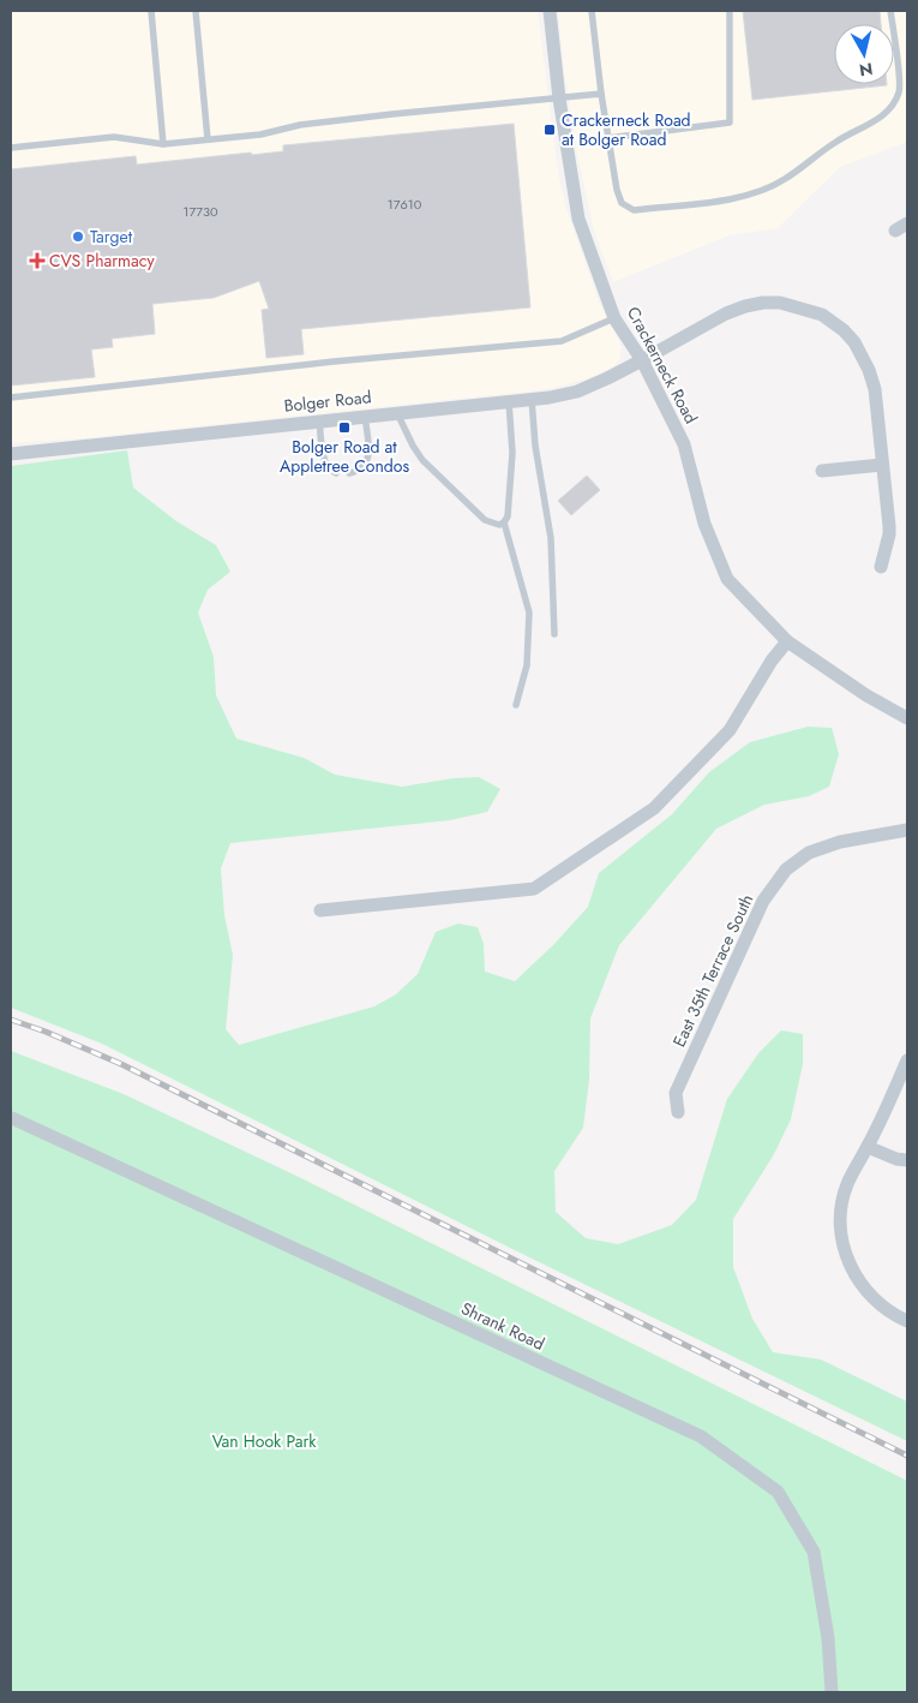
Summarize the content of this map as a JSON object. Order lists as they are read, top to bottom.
{
  "streets": {
    "street": [
      "Crackerneck Road",
      "Bolger Road",
      "East 35th Terrace South",
      "Shrank Road"
    ]
  },
  "crossings": [
    ["Crackerneck Road", "Bolger Road"]
  ],
  "parks": ["Van Hook Park"],
  "places": {
    "transit": ["Crackerneck Road at Bolger Road", "Bolger Road at Appletree Condos"],
    "other": ["Target"],
    "health": ["CVS Pharmacy"]
  },
  "house_numbers": ["17610", "17730"],
  "north": "bottom"
}
